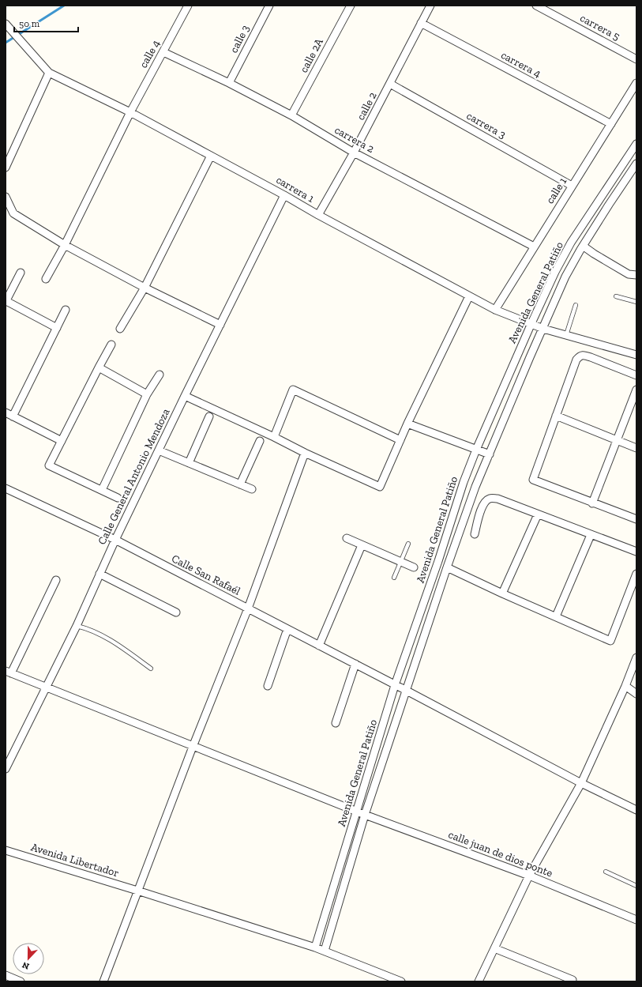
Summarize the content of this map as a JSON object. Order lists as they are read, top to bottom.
{
  "streets": {
    "street": [
      "carrera 5",
      "calle 3",
      "calle 4",
      "calle 2A",
      "carrera 4",
      "calle 2",
      "carrera 3",
      "carrera 2",
      "carrera 1",
      "calle 1",
      "Avenida General Patiño",
      "Calle General Antonio Mendoza",
      "Calle San Rafaél",
      "calle juan de dios ponte",
      "Avenida Libertador"
    ]
  },
  "crossings": [
    ["calle 3", "carrera 2"],
    ["calle 4", "carrera 2"],
    ["calle 4", "carrera 1"],
    ["calle 2A", "carrera 2"],
    ["carrera 4", "calle 2"],
    ["carrera 4", "calle 1"],
    ["calle 2", "carrera 3"],
    ["calle 2", "carrera 2"],
    ["calle 2", "carrera 1"],
    ["carrera 3", "calle 1"],
    ["carrera 2", "calle 1"],
    ["carrera 1", "calle 1"],
    ["carrera 1", "Avenida General Patiño"],
    ["carrera 1", "Calle General Antonio Mendoza"],
    ["Avenida General Patiño", "Calle San Rafaél"],
    ["Avenida General Patiño", "calle juan de dios ponte"],
    ["Avenida General Patiño", "Avenida Libertador"],
    ["Calle General Antonio Mendoza", "Calle San Rafaél"],
    ["Calle General Antonio Mendoza", "calle juan de dios ponte"]
  ],
  "scale_bar": "50 m",
  "north": "bottom"
}
